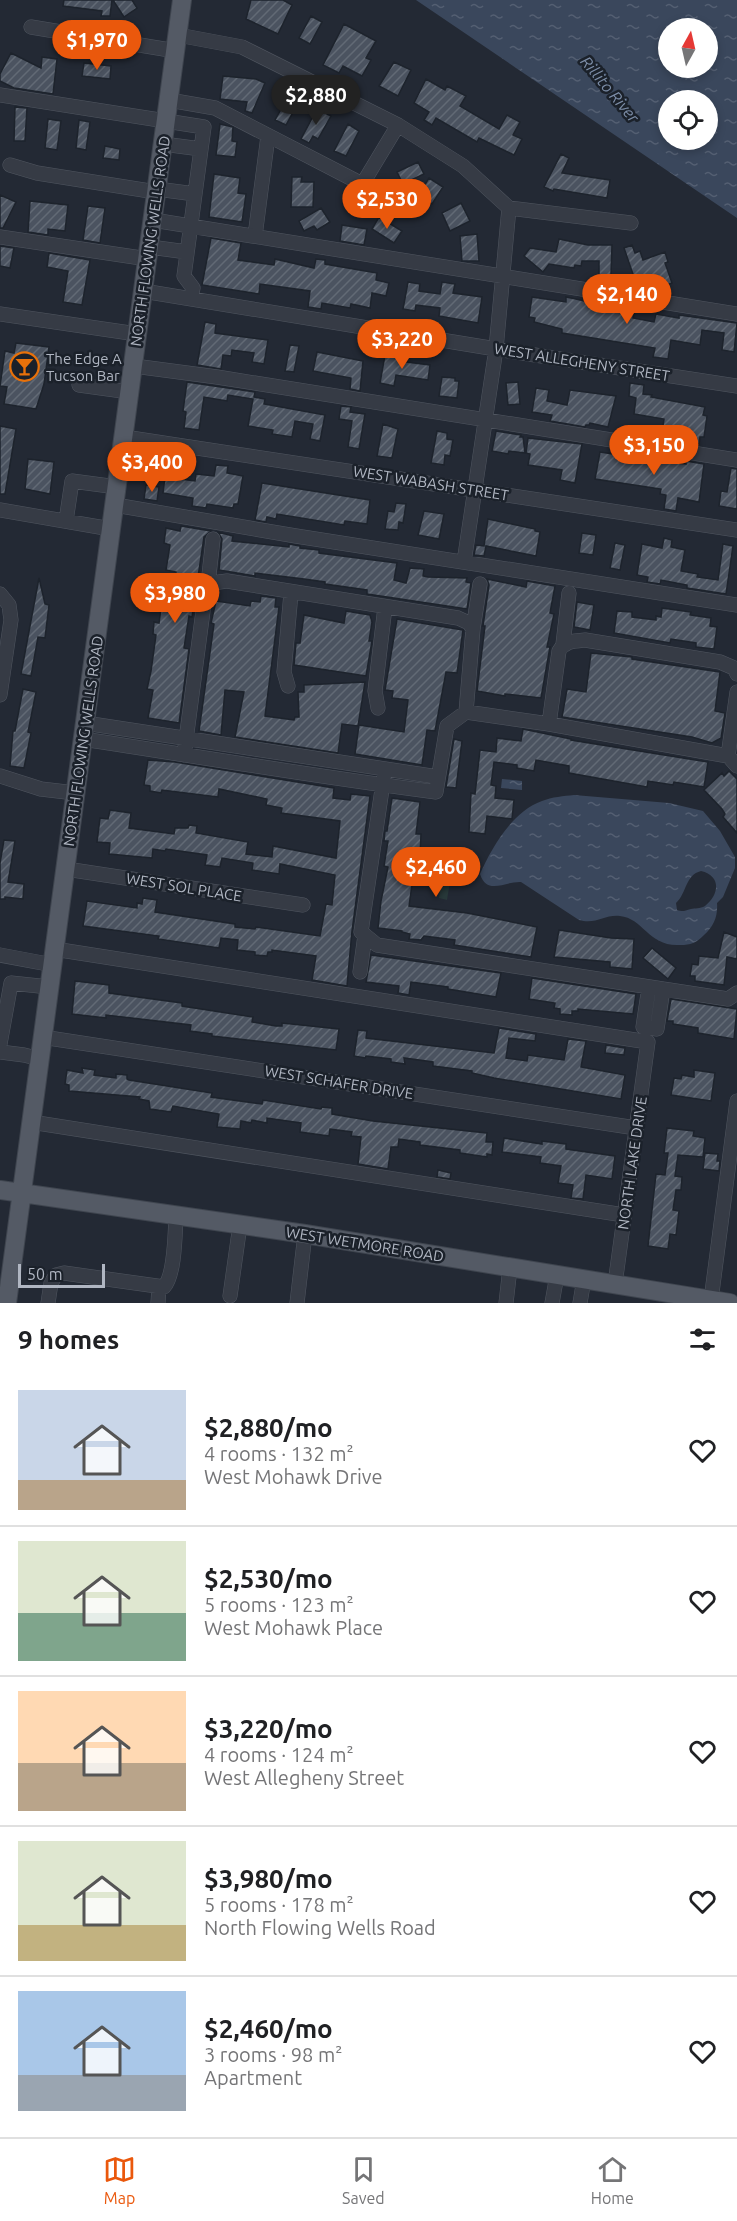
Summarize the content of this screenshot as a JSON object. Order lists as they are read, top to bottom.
{
  "streets": {
    "main road": ["NORTH FLOWING WELLS ROAD", "WEST WETMORE ROAD"],
    "street": [
      "WEST ALLEGHENY STREET",
      "WEST WABASH STREET",
      "WEST SOL PLACE",
      "WEST SCHAFER DRIVE",
      "NORTH LAKE DRIVE"
    ]
  },
  "crossings": [
    ["NORTH FLOWING WELLS ROAD", "WEST ALLEGHENY STREET"],
    ["NORTH FLOWING WELLS ROAD", "WEST WABASH STREET"],
    ["NORTH FLOWING WELLS ROAD", "WEST SOL PLACE"],
    ["NORTH FLOWING WELLS ROAD", "WEST SCHAFER DRIVE"],
    ["NORTH FLOWING WELLS ROAD", "NORTH LAKE DRIVE"],
    ["NORTH FLOWING WELLS ROAD", "WEST WETMORE ROAD"],
    ["WEST SCHAFER DRIVE", "NORTH LAKE DRIVE"],
    ["NORTH LAKE DRIVE", "WEST WETMORE ROAD"]
  ],
  "water": ["Rillito River"],
  "places": {
    "bar": ["The Edge A Tucson Bar"]
  },
  "scale_bar": "50 m",
  "north": "top",
  "page": {
    "price": [
      "$1,970",
      "$2,880",
      "$2,530",
      "$2,140",
      "$3,220",
      "$3,150",
      "$3,400",
      "$3,980",
      "$2,460"
    ],
    "scale": "50 m",
    "heading": "9 homes",
    "list": [
      {
        "name": "$2,880/mo",
        "note": "4 rooms · 132 m² · West Mohawk Drive"
      },
      {
        "name": "$2,530/mo",
        "note": "5 rooms · 123 m² · West Mohawk Place"
      },
      {
        "name": "$3,220/mo",
        "note": "4 rooms · 124 m² · West Allegheny Street"
      },
      {
        "name": "$3,980/mo",
        "note": "5 rooms · 178 m² · North Flowing Wells Road"
      },
      {
        "name": "$2,460/mo",
        "note": "3 rooms · 98 m² · Apartment"
      }
    ],
    "tabs": ["Map", "Saved", "Home"]
  }
}
